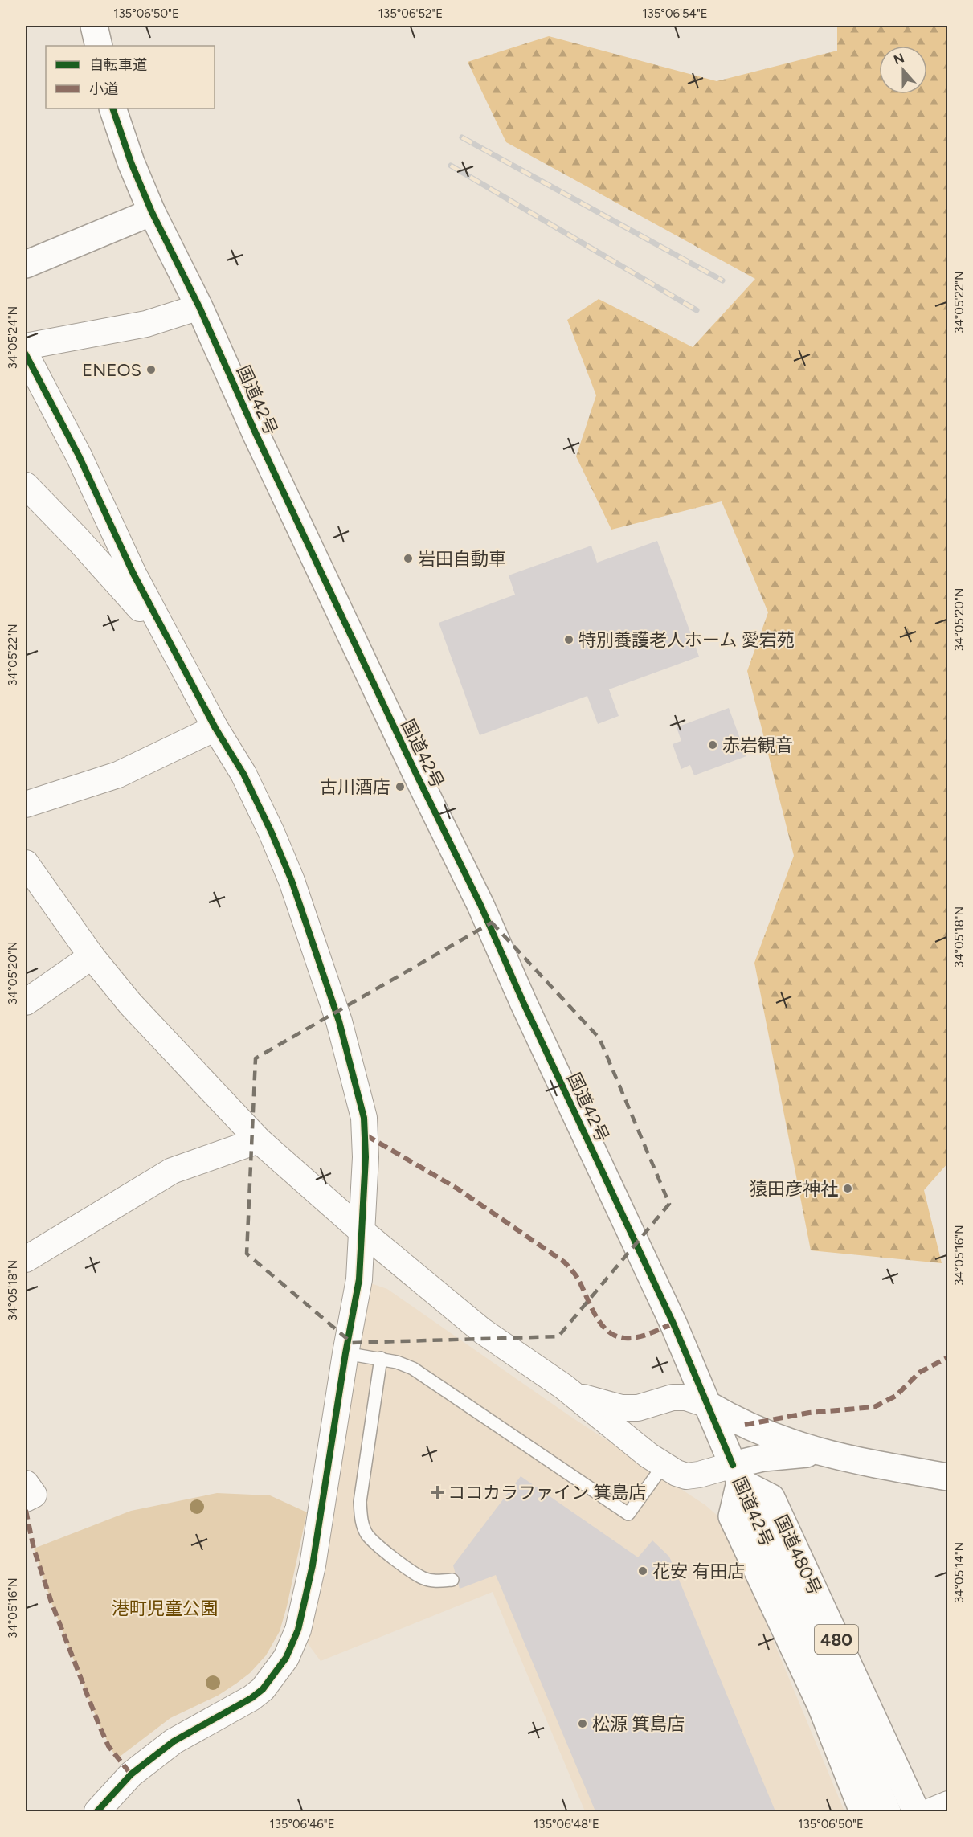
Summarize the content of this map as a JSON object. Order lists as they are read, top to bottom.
{
  "streets": {
    "main road": ["国道42号", "国道480号", "480"]
  },
  "crossings": [
    ["国道42号", "国道480号"],
    ["国道42号", "480"],
    ["国道480号", "480"]
  ],
  "parks": ["港町児童公園"],
  "places": {
    "other": [
      "ENEOS",
      "岩田自動車",
      "特別養護老人ホーム 愛宕苑",
      "赤岩観音",
      "古川酒店",
      "猿田彦神社",
      "花安 有田店",
      "松源 箕島店"
    ],
    "health": ["ココカラファイン 箕島店"]
  },
  "legend": ["自転車道", "小道"],
  "north": "top",
  "coordinates": [
    "135°06'50\"E",
    "135°06'52\"E",
    "135°06'54\"E",
    "34°05'22\"N",
    "34°05'24\"N",
    "34°05'20\"N",
    "34°05'18\"N",
    "34°05'16\"N",
    "34°05'14\"N",
    "135°06'46\"E",
    "135°06'48\"E"
  ]
}
